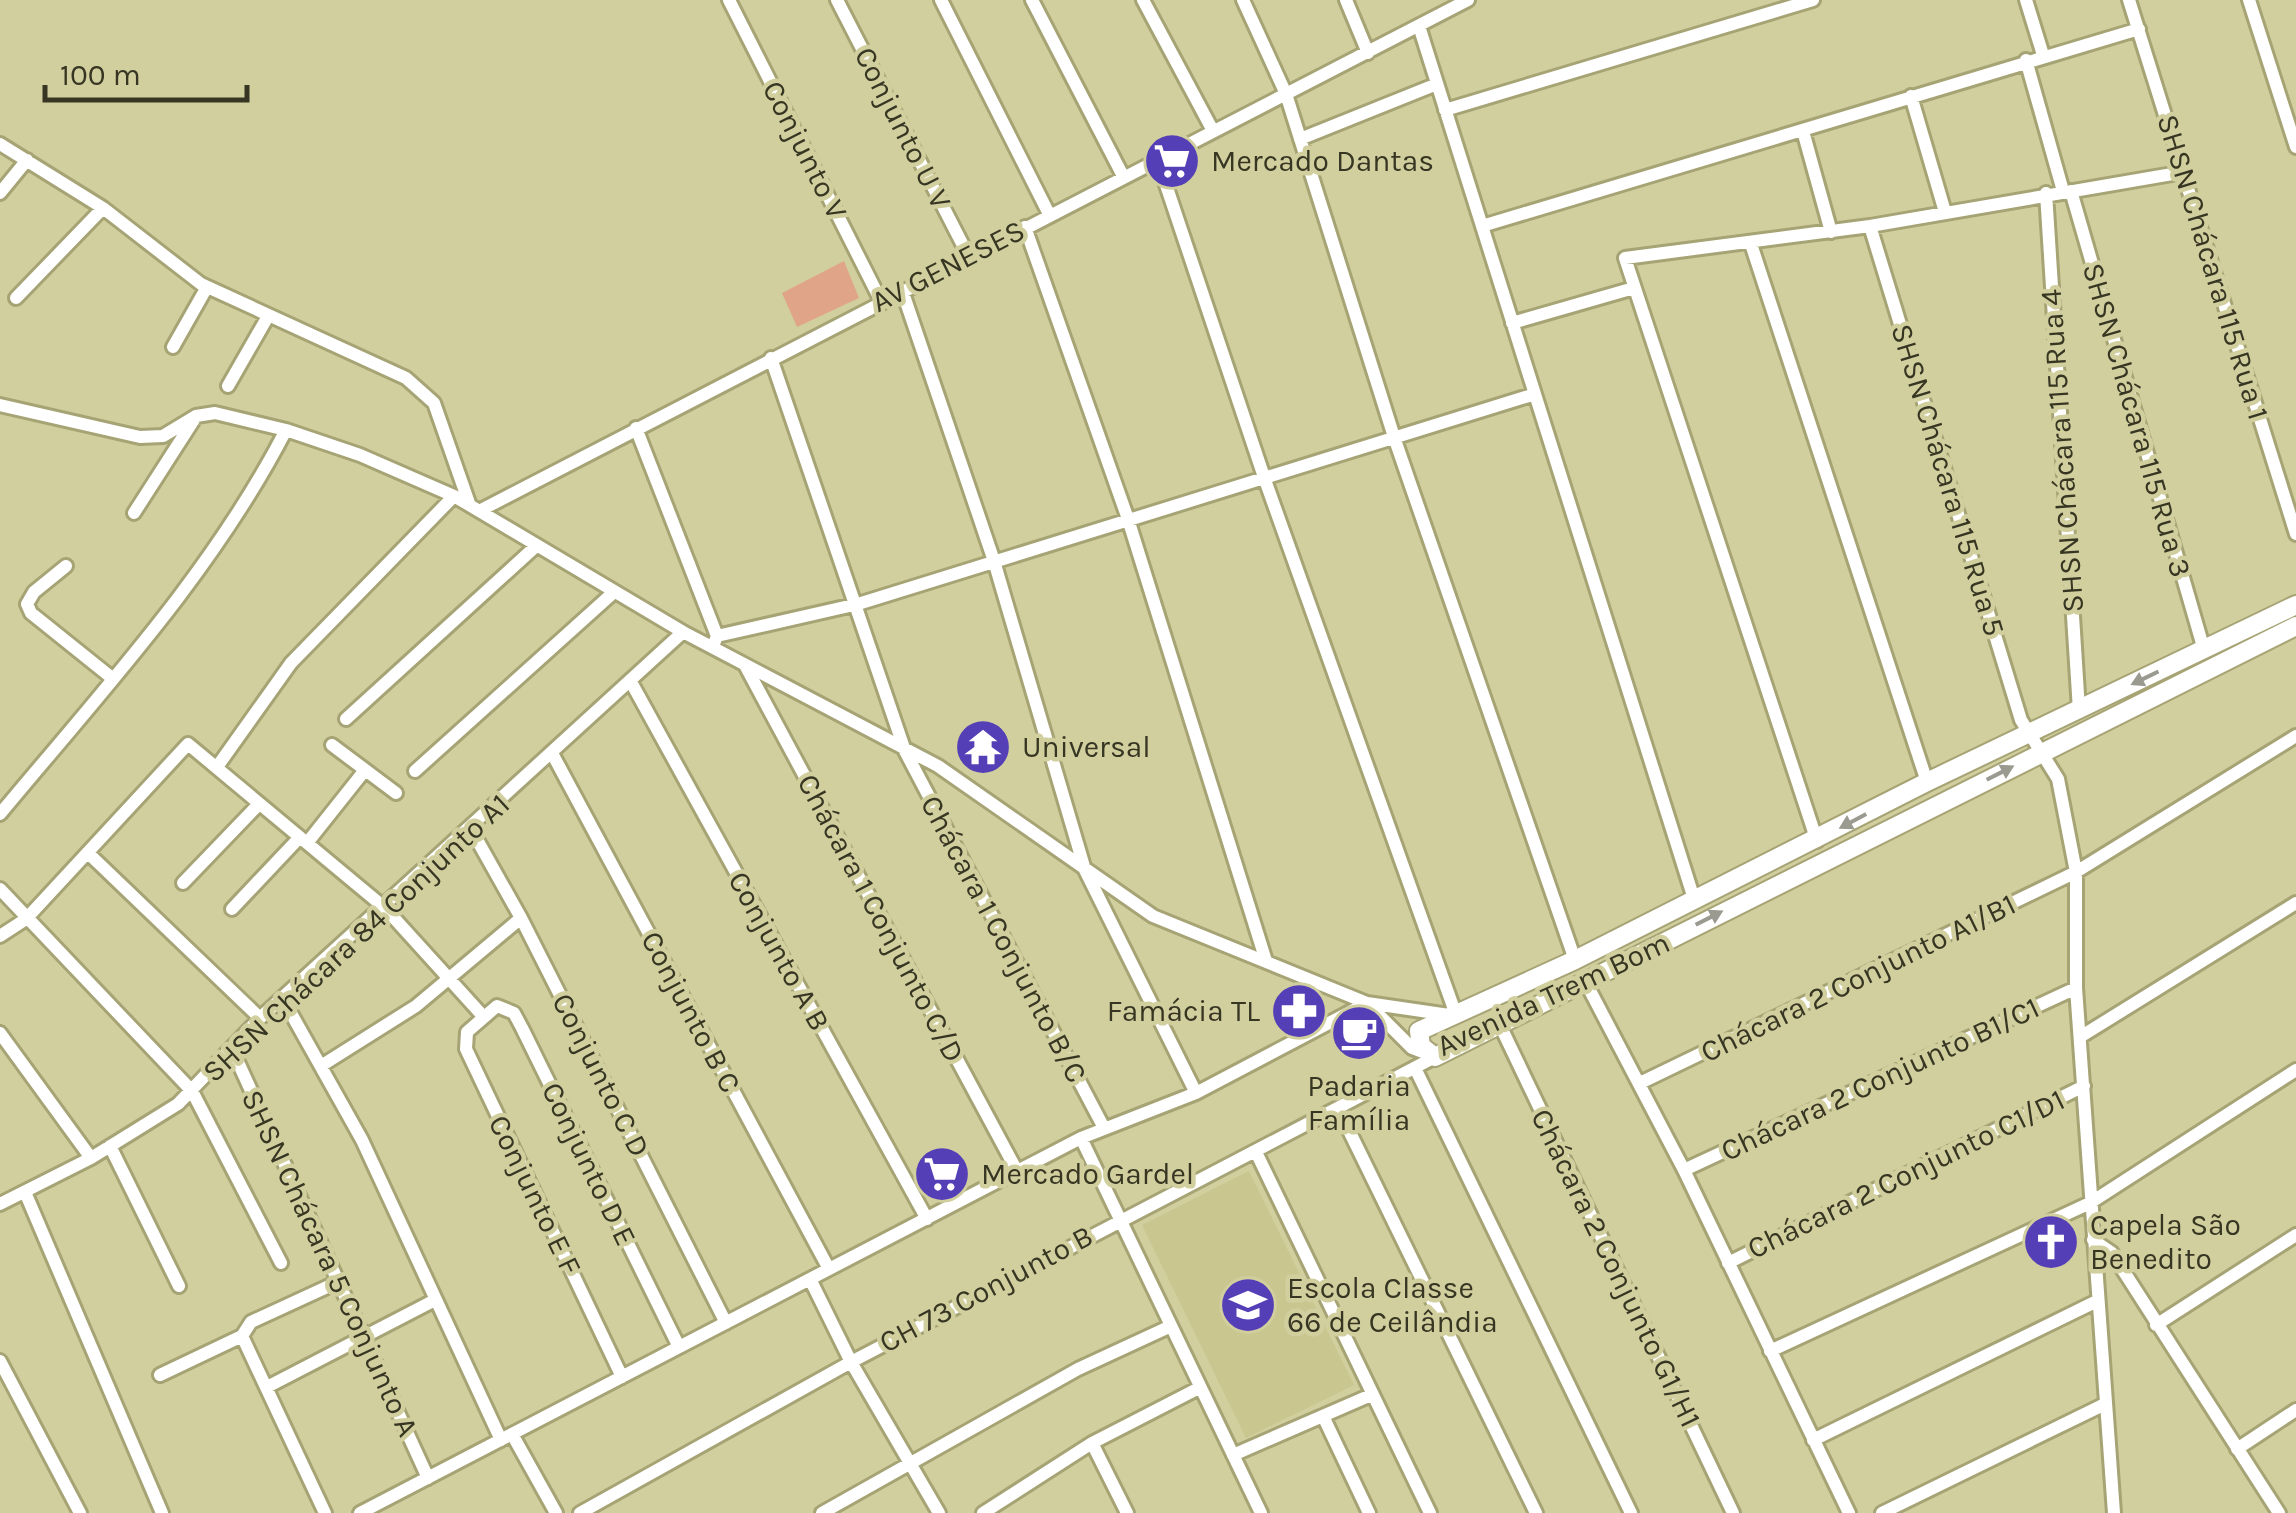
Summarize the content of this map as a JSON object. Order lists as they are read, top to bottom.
{
  "streets": {
    "street": [
      "Conjunto U V",
      "Conjunto V",
      "AV GENESES",
      "SHSN Chácara 115 Rua 1",
      "SHSN Chácara 115 Rua 3",
      "SHSN Chácara 115 Rua 4",
      "SHSN Chácara 115 Rua 5",
      "Chácara 1 Conjunto C/D",
      "SHSN Chácara 84 Conjunto A1",
      "Chácara 1 Conjunto B/C",
      "Conjunto A B",
      "Chácara 2 Conjunto A1/B1",
      "Avenida Trem Bom",
      "Conjunto B C",
      "Conjunto C D",
      "Chácara 2 Conjunto B1/C1",
      "Conjunto D E",
      "Chácara 2 Conjunto C1/D1",
      "Conjunto E F",
      "SHSN Chácara 5 Conjunto A",
      "Chácara 2 Conjunto G1/H1",
      "CH 73 Conjunto B"
    ]
  },
  "crossings": [
    ["Conjunto U V", "AV GENESES"],
    ["Conjunto V", "AV GENESES"],
    ["AV GENESES", "Chácara 1 Conjunto B/C"],
    ["SHSN Chácara 115 Rua 3", "Avenida Trem Bom"],
    ["SHSN Chácara 115 Rua 4", "Avenida Trem Bom"],
    ["SHSN Chácara 115 Rua 5", "Avenida Trem Bom"],
    ["SHSN Chácara 84 Conjunto A1", "Conjunto A B"],
    ["SHSN Chácara 84 Conjunto A1", "Conjunto B C"],
    ["SHSN Chácara 84 Conjunto A1", "Conjunto C D"],
    ["SHSN Chácara 84 Conjunto A1", "SHSN Chácara 5 Conjunto A"],
    ["Avenida Trem Bom", "Chácara 2 Conjunto G1/H1"],
    ["Avenida Trem Bom", "CH 73 Conjunto B"],
    ["Conjunto D E", "Conjunto E F"]
  ],
  "places": {
    "supermarket": ["Mercado Dantas", "Mercado Gardel"],
    "temple": ["Universal"],
    "pharmacy": ["Famácia TL"],
    "cafe": ["Padaria Família"],
    "church": ["Capela São Benedito"],
    "school or university": ["Escola Classe 66 de Ceilândia"]
  },
  "scale_bar": "100 m"
}
